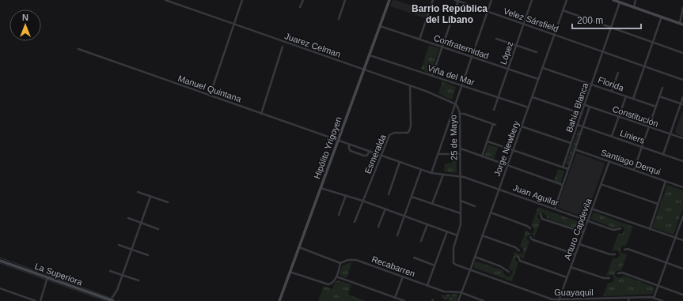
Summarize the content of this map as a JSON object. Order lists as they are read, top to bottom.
{
  "streets": {
    "main road": ["Hipólito Yrigoyen", "La Superiora"],
    "street": [
      "Velez Sársfield",
      "Juarez Celman",
      "Confraternidad",
      "López",
      "Viña del Mar",
      "Florida",
      "Manuel Quintana",
      "Bahía Blanca",
      "Constitución",
      "Liniers",
      "25 de Mayo",
      "Jorge Newbery",
      "Esmeralda",
      "Santiago Derqui",
      "Juan Aguilar",
      "Arturo Capdevila",
      "Recabarren",
      "Guayaquil"
    ]
  },
  "crossings": [
    ["Velez Sársfield", "López"],
    ["Velez Sársfield", "Bahía Blanca"],
    ["Velez Sársfield", "25 de Mayo"],
    ["Velez Sársfield", "Jorge Newbery"],
    ["Juarez Celman", "25 de Mayo"],
    ["Juarez Celman", "Hipólito Yrigoyen"],
    ["Juarez Celman", "Esmeralda"],
    ["Confraternidad", "López"],
    ["Confraternidad", "25 de Mayo"],
    ["Confraternidad", "Hipólito Yrigoyen"],
    ["Confraternidad", "Jorge Newbery"],
    ["López", "Viña del Mar"],
    ["Viña del Mar", "25 de Mayo"],
    ["Viña del Mar", "Hipólito Yrigoyen"],
    ["Viña del Mar", "Jorge Newbery"],
    ["Florida", "Bahía Blanca"],
    ["Florida", "Jorge Newbery"],
    ["Manuel Quintana", "Hipólito Yrigoyen"],
    ["Manuel Quintana", "Juan Aguilar"],
    ["Bahía Blanca", "Constitución"],
    ["Bahía Blanca", "Liniers"],
    ["Bahía Blanca", "Santiago Derqui"],
    ["Bahía Blanca", "Juan Aguilar"],
    ["25 de Mayo", "Juan Aguilar"],
    ["25 de Mayo", "Guayaquil"],
    ["Hipólito Yrigoyen", "Juan Aguilar"],
    ["Jorge Newbery", "Juan Aguilar"],
    ["Jorge Newbery", "Recabarren"],
    ["Jorge Newbery", "Guayaquil"],
    ["Esmeralda", "Juan Aguilar"],
    ["Santiago Derqui", "Arturo Capdevila"],
    ["Juan Aguilar", "Arturo Capdevila"],
    ["Arturo Capdevila", "Guayaquil"]
  ],
  "districts": ["Barrio República del Líbano"],
  "scale_bar": "200 m",
  "north": "top"
}
